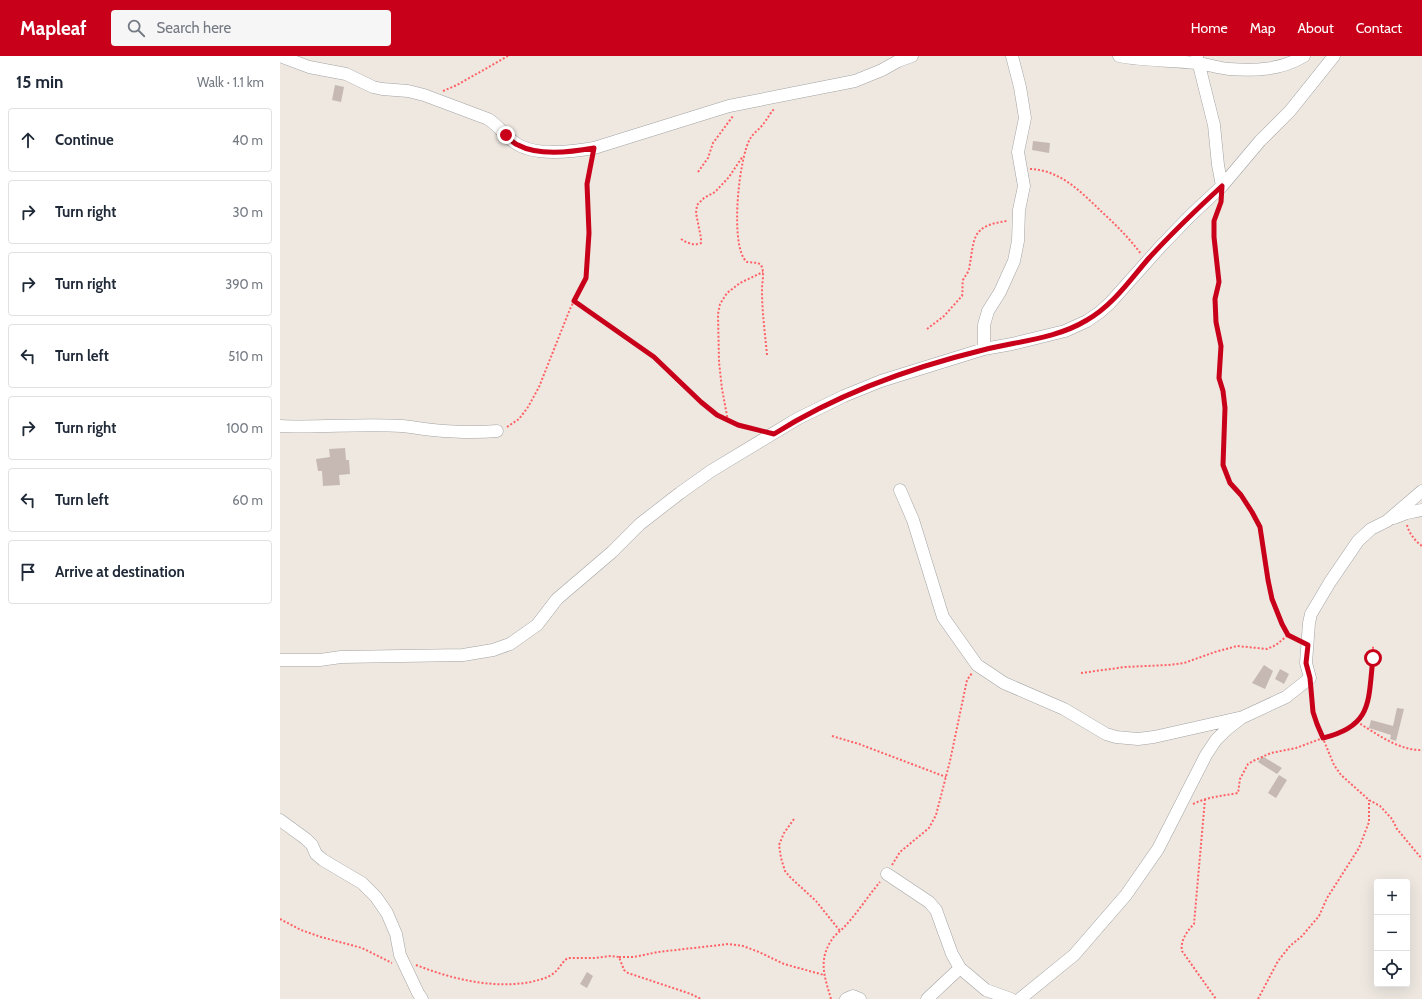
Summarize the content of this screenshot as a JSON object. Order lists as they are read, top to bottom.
{
  "page": {
    "header": "Mapleaf",
    "search": "Search here",
    "nav": [
      "Home",
      "Map",
      "About",
      "Contact"
    ],
    "heading": ["15 min", "Walk · 1.1 km"],
    "list": [
      ["Continue", "40 m"],
      ["Turn right", "30 m"],
      ["Turn right", "390 m"],
      ["Turn left", "510 m"],
      ["Turn right", "100 m"],
      ["Turn left", "60 m"],
      "Arrive at destination"
    ],
    "map_buttons": ["+", "−"]
  }
}
